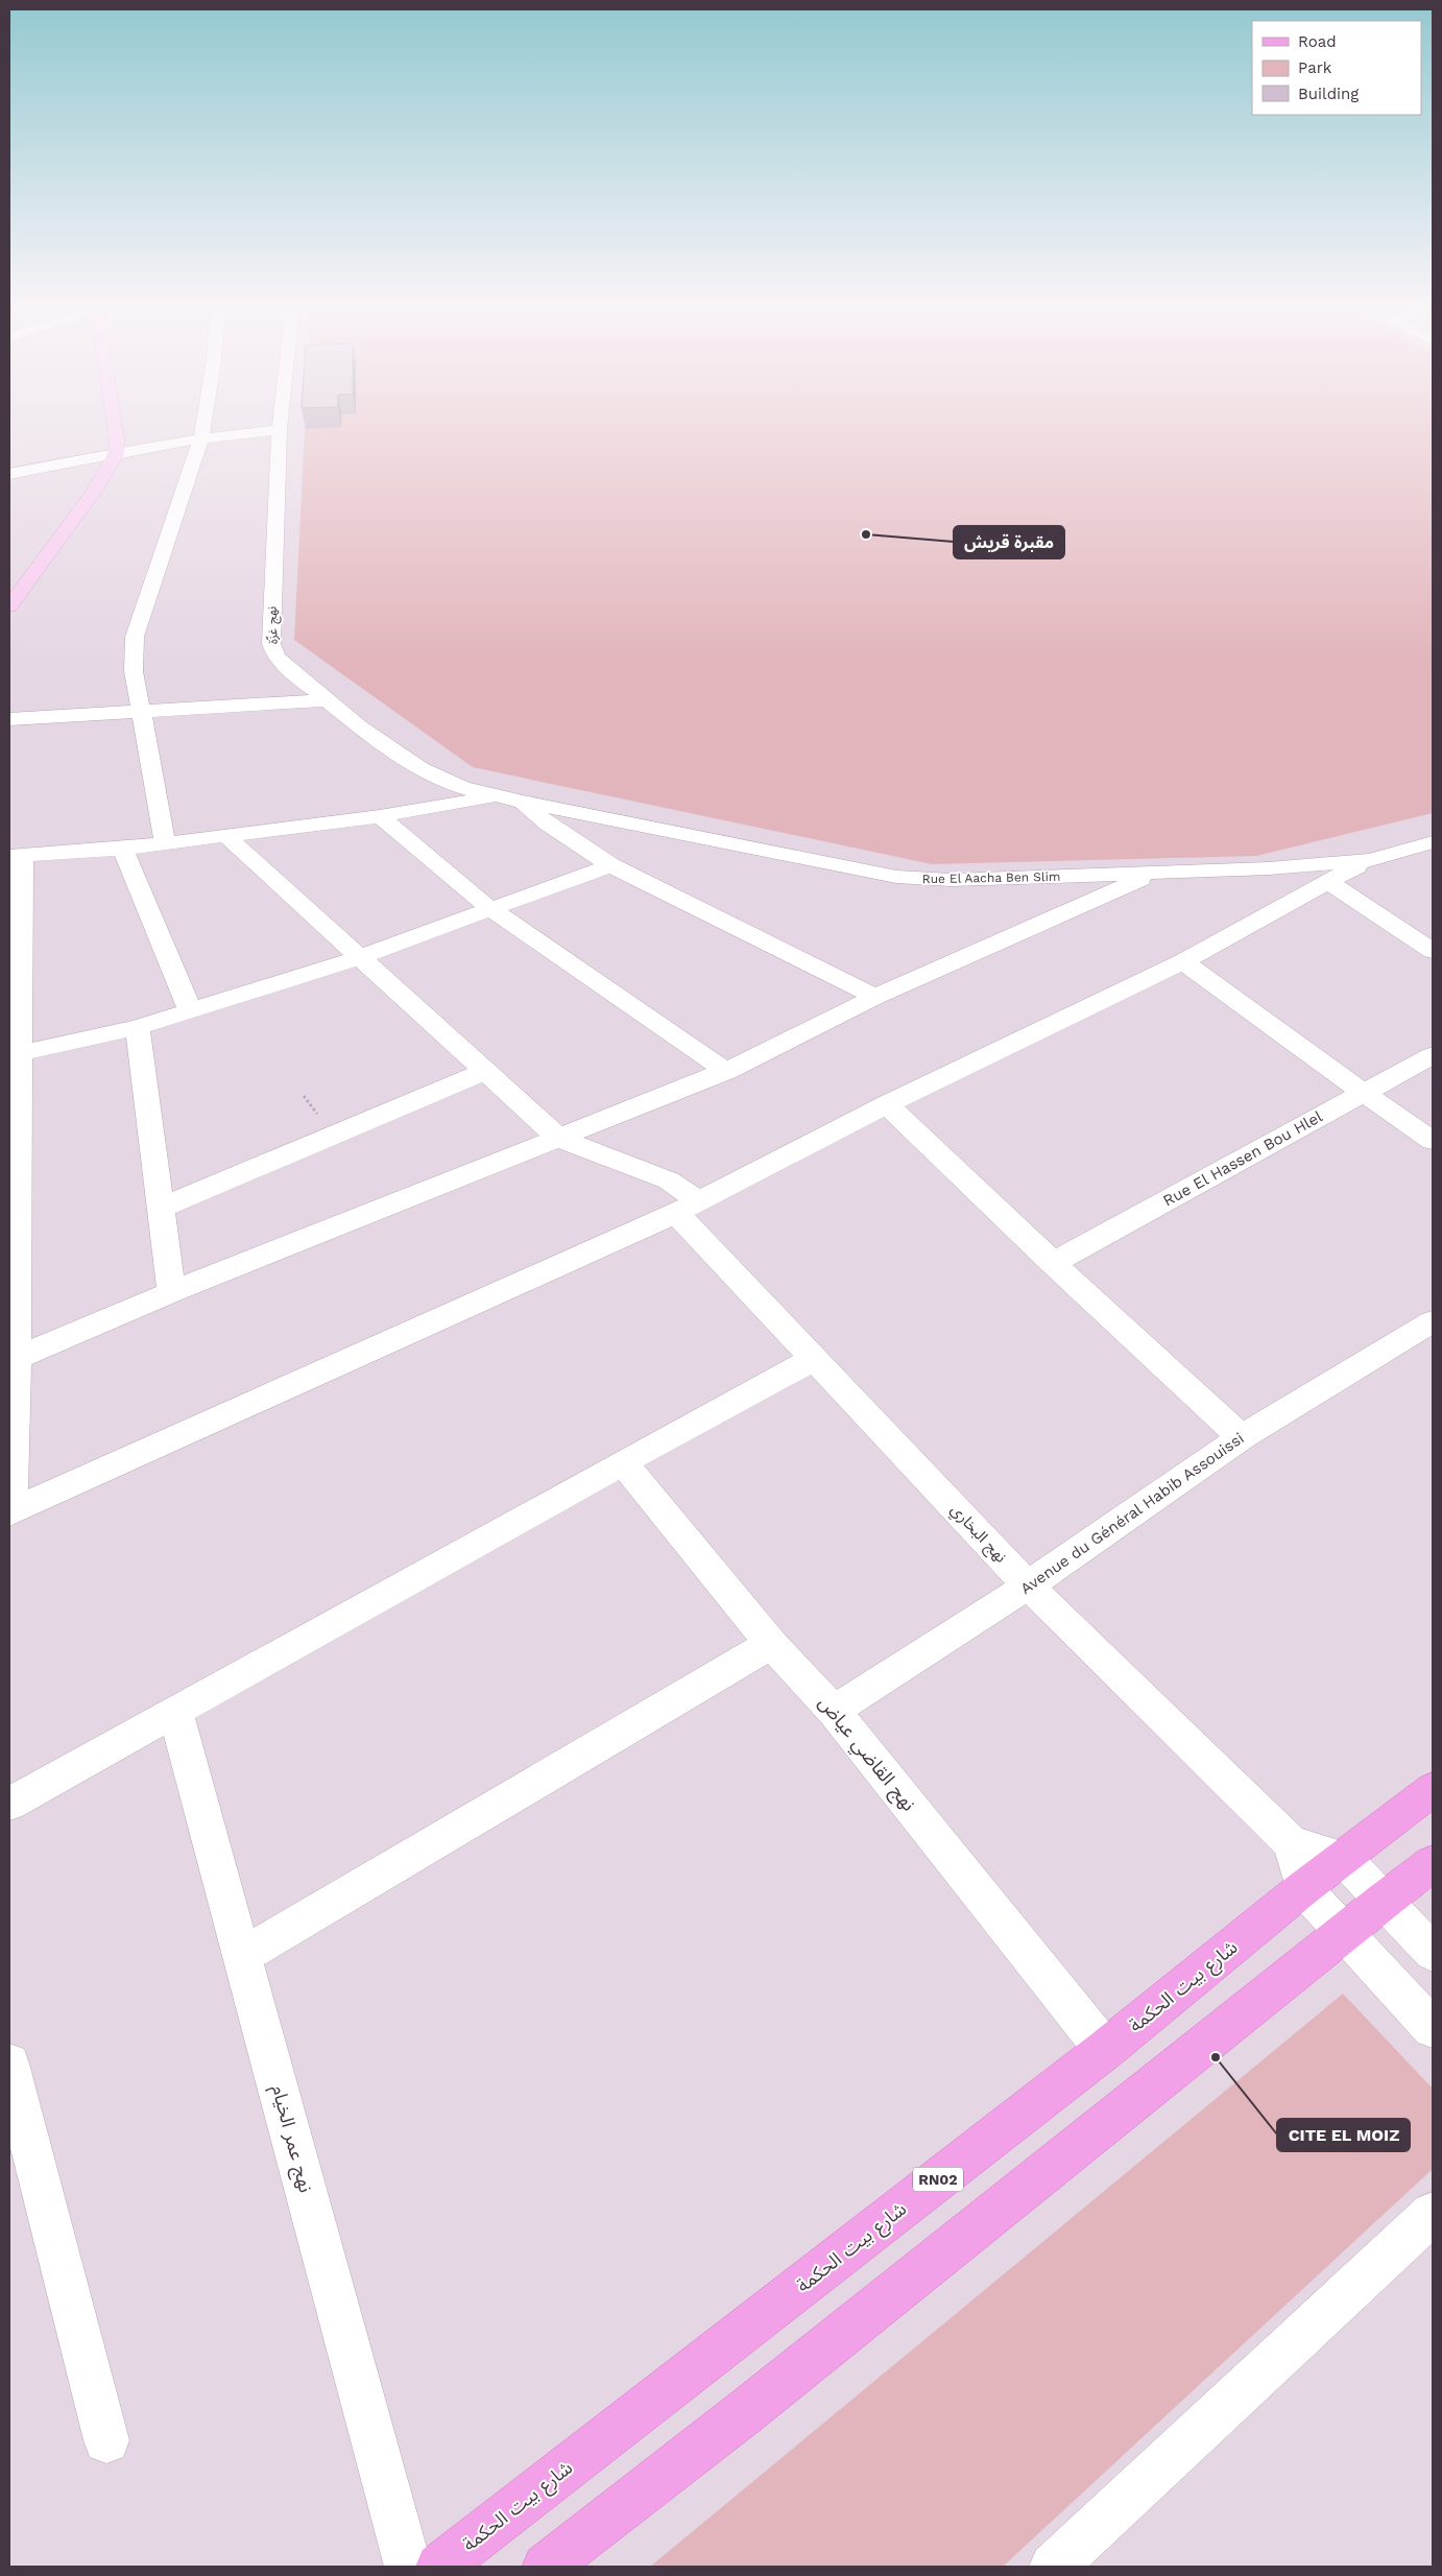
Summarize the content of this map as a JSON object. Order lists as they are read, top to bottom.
{
  "streets": {
    "main road": ["شارع بيت الحكمة", "RN02"],
    "street": [
      "نهج غزّة",
      "Rue El Aacha Ben Slim",
      "Rue El Hassen Bou Hlel",
      "Avenue du Général Habib Assouissi",
      "نهج البخاري",
      "نهج القاضي عياض",
      "نهج عمر الخيام"
    ]
  },
  "crossings": [
    ["نهج غزّة", "Rue El Aacha Ben Slim"],
    ["Avenue du Général Habib Assouissi", "نهج البخاري"],
    ["Avenue du Général Habib Assouissi", "نهج القاضي عياض"],
    ["نهج القاضي عياض", "شارع بيت الحكمة"]
  ],
  "places": ["مقبرة قريش", "CITE EL MOIZ"],
  "legend": ["Road", "Park", "Building"]
}
